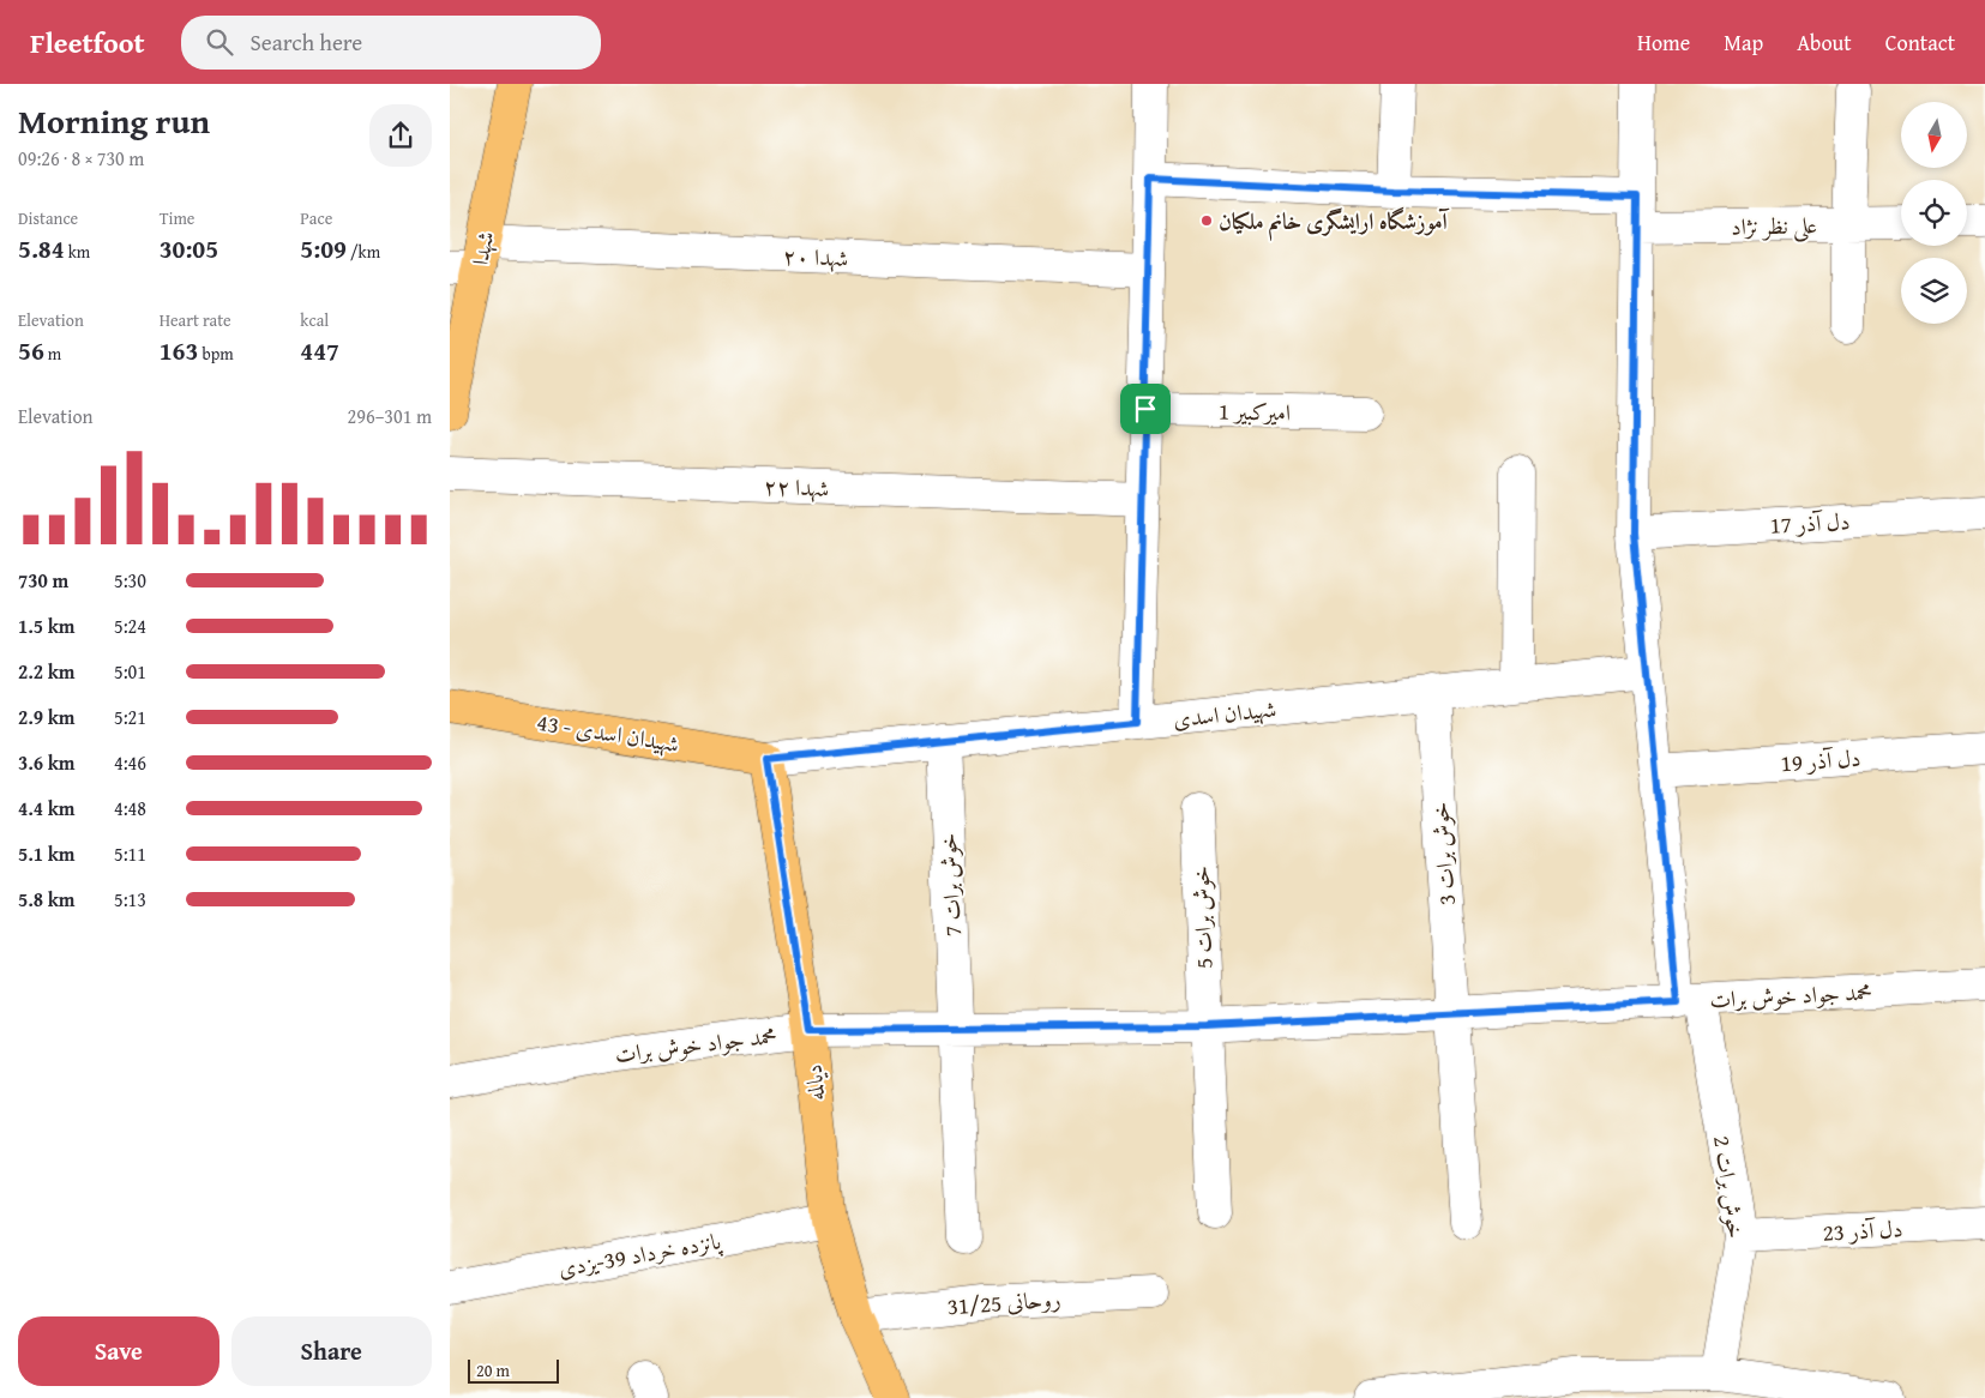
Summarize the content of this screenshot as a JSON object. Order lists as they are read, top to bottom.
{
  "streets": {
    "main road": ["شهدا", "شهیدان اسدی - 43", "دیالمه"],
    "street": [
      "علی نظر نژاد",
      "شهدا ۲۰",
      "امیرکبیر 1",
      "شهدا ۲۲",
      "دل آذر 17",
      "شهیدان اسدی",
      "دل آذر 19",
      "خوش برات 3",
      "خوش برات 7",
      "خوش برات 5",
      "محمد جواد خوش برات",
      "خوش برات 2",
      "دل آذر 23",
      "پانزده خرداد 39-یزدی",
      "روحانی 31/25"
    ]
  },
  "crossings": [
    ["علی نظر نژاد", "خوش برات 2"],
    ["شهدا", "شهدا ۲۰"],
    ["دل آذر 17", "خوش برات 2"],
    ["شهیدان اسدی", "شهیدان اسدی - 43"],
    ["شهیدان اسدی", "خوش برات 3"],
    ["شهیدان اسدی", "خوش برات 7"],
    ["شهیدان اسدی", "دیالمه"],
    ["شهیدان اسدی", "خوش برات 2"],
    ["شهیدان اسدی - 43", "دیالمه"],
    ["دل آذر 19", "خوش برات 2"],
    ["خوش برات 3", "محمد جواد خوش برات"],
    ["خوش برات 7", "محمد جواد خوش برات"],
    ["خوش برات 5", "محمد جواد خوش برات"],
    ["محمد جواد خوش برات", "دیالمه"],
    ["محمد جواد خوش برات", "خوش برات 2"],
    ["دیالمه", "پانزده خرداد 39-یزدی"],
    ["دیالمه", "روحانی 31/25"],
    ["خوش برات 2", "دل آذر 23"]
  ],
  "places": ["آموزشگاه ارایشگری خانم ملکیان"],
  "scale_bar": "20 m",
  "north": "bottom",
  "page": {
    "header": "Fleetfoot",
    "search": "Search here",
    "nav": [
      "Home",
      "Map",
      "About",
      "Contact"
    ],
    "heading": ["Morning run", "09:26 · 8 × 730 m"],
    "stats": [
      ["Distance", "5.84 km"],
      ["Time", "30:05"],
      ["Pace", "5:09 /km"],
      ["Elevation", "56 m"],
      ["Heart rate", "163 bpm"],
      ["kcal", "447"]
    ],
    "chart": ["Elevation", "296–301 m"],
    "list": [
      {
        "name": "730 m",
        "note": "5:30"
      },
      {
        "name": "1.5 km",
        "note": "5:24"
      },
      {
        "name": "2.2 km",
        "note": "5:01"
      },
      {
        "name": "2.9 km",
        "note": "5:21"
      },
      {
        "name": "3.6 km",
        "note": "4:46"
      },
      {
        "name": "4.4 km",
        "note": "4:48"
      },
      {
        "name": "5.1 km",
        "note": "5:11"
      },
      {
        "name": "5.8 km",
        "note": "5:13"
      }
    ],
    "buttons": ["Save", "Share"],
    "scale": "20 m"
  }
}
